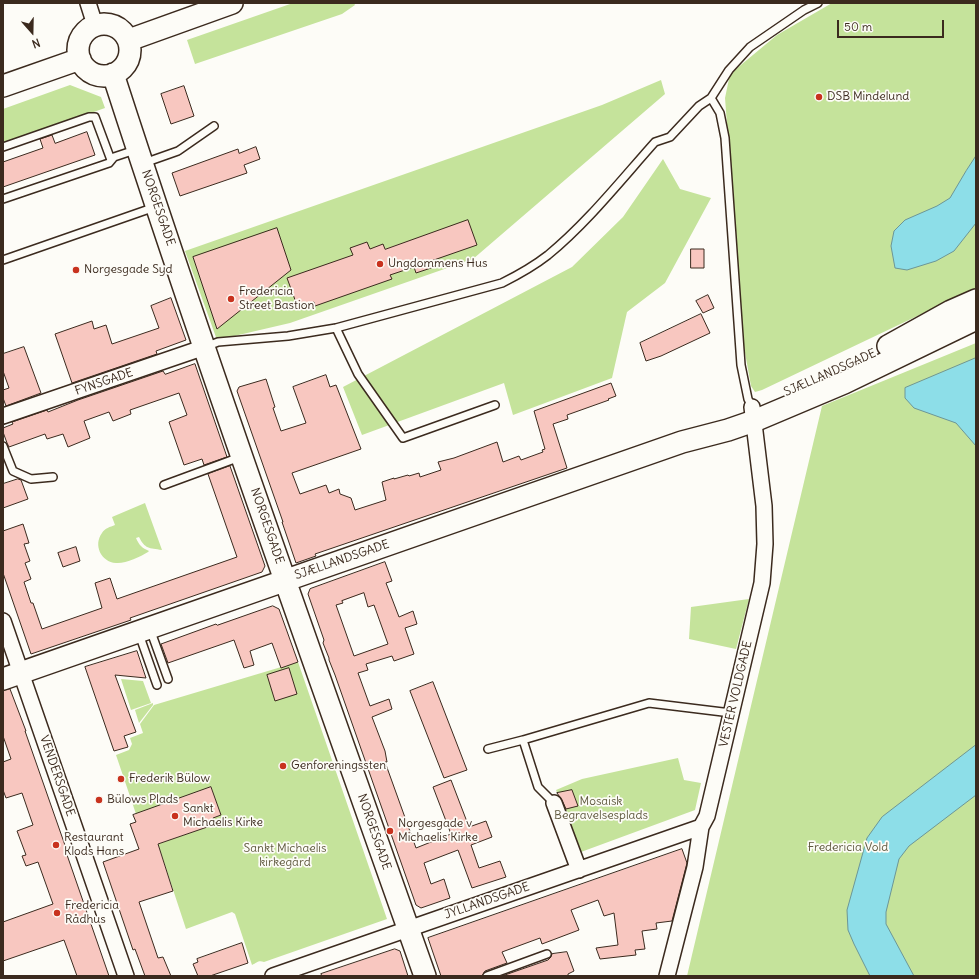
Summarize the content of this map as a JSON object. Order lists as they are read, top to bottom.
{
  "streets": {
    "street": [
      "NORGESGADE",
      "SJÆLLANDSGADE",
      "FYNSGADE",
      "VESTER VOLDGADE",
      "VENDERSGADE",
      "JYLLANDSGADE"
    ]
  },
  "crossings": [
    ["NORGESGADE", "SJÆLLANDSGADE"],
    ["NORGESGADE", "FYNSGADE"],
    ["NORGESGADE", "JYLLANDSGADE"],
    ["SJÆLLANDSGADE", "VESTER VOLDGADE"],
    ["SJÆLLANDSGADE", "VENDERSGADE"],
    ["VESTER VOLDGADE", "JYLLANDSGADE"]
  ],
  "parks": ["Mosaisk Begravelsesplads", "Fredericia Vold", "Sankt Michaelis kirkegård"],
  "places": [
    "DSB Mindelund",
    "Ungdommens Hus",
    "Norgesgade Syd",
    "Fredericia Street Bastion",
    "Genforeningssten",
    "Frederik Bülow",
    "Bülows Plads",
    "Sankt Michaelis Kirke",
    "Norgesgade v Michaelis Kirke",
    "Restaurant Klods Hans",
    "Fredericia Rådhus"
  ],
  "scale_bar": "50 m",
  "north": "bottom"
}
